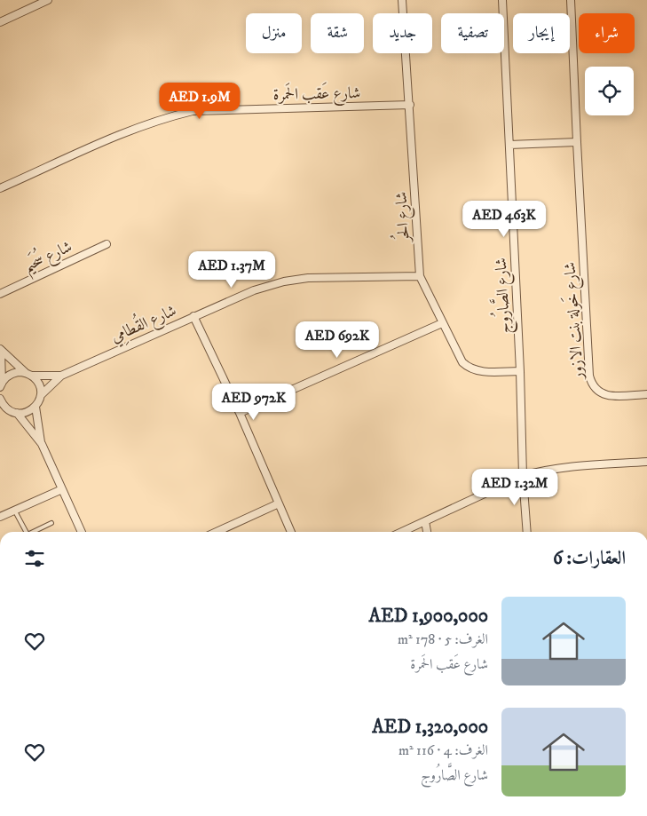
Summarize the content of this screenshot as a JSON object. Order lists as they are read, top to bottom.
{
  "streets": {
    "street": [
      "شارع عَقب الحَمرة",
      "شارع الحُر",
      "شارع سُحَيم",
      "شارع الصَّارُوج",
      "شارع خَولة بنت الازور",
      "شارع القُطامِي"
    ]
  },
  "crossings": [
    ["شارع عَقب الحَمرة", "شارع الحُر"],
    ["شارع الحُر", "شارع الصَّارُوج"],
    ["شارع الحُر", "شارع القُطامِي"]
  ],
  "page": {
    "chip": [
      "شراء",
      "إيجار",
      "تصفية",
      "جديد",
      "شقة",
      "منزل"
    ],
    "price": [
      "AED 1.9M",
      "AED 463K",
      "AED 1.37M",
      "AED 692K",
      "AED 972K",
      "AED 1.32M"
    ],
    "heading": "العقارات: 6",
    "list": [
      {
        "name": "AED 1,900,000",
        "note": "الغرف: 5 · 178 m² · شارع عَقب الحَمرة"
      },
      {
        "name": "AED 1,320,000",
        "note": "الغرف: 4 · 116 m² · شارع الصَّارُوج"
      }
    ]
  }
}
